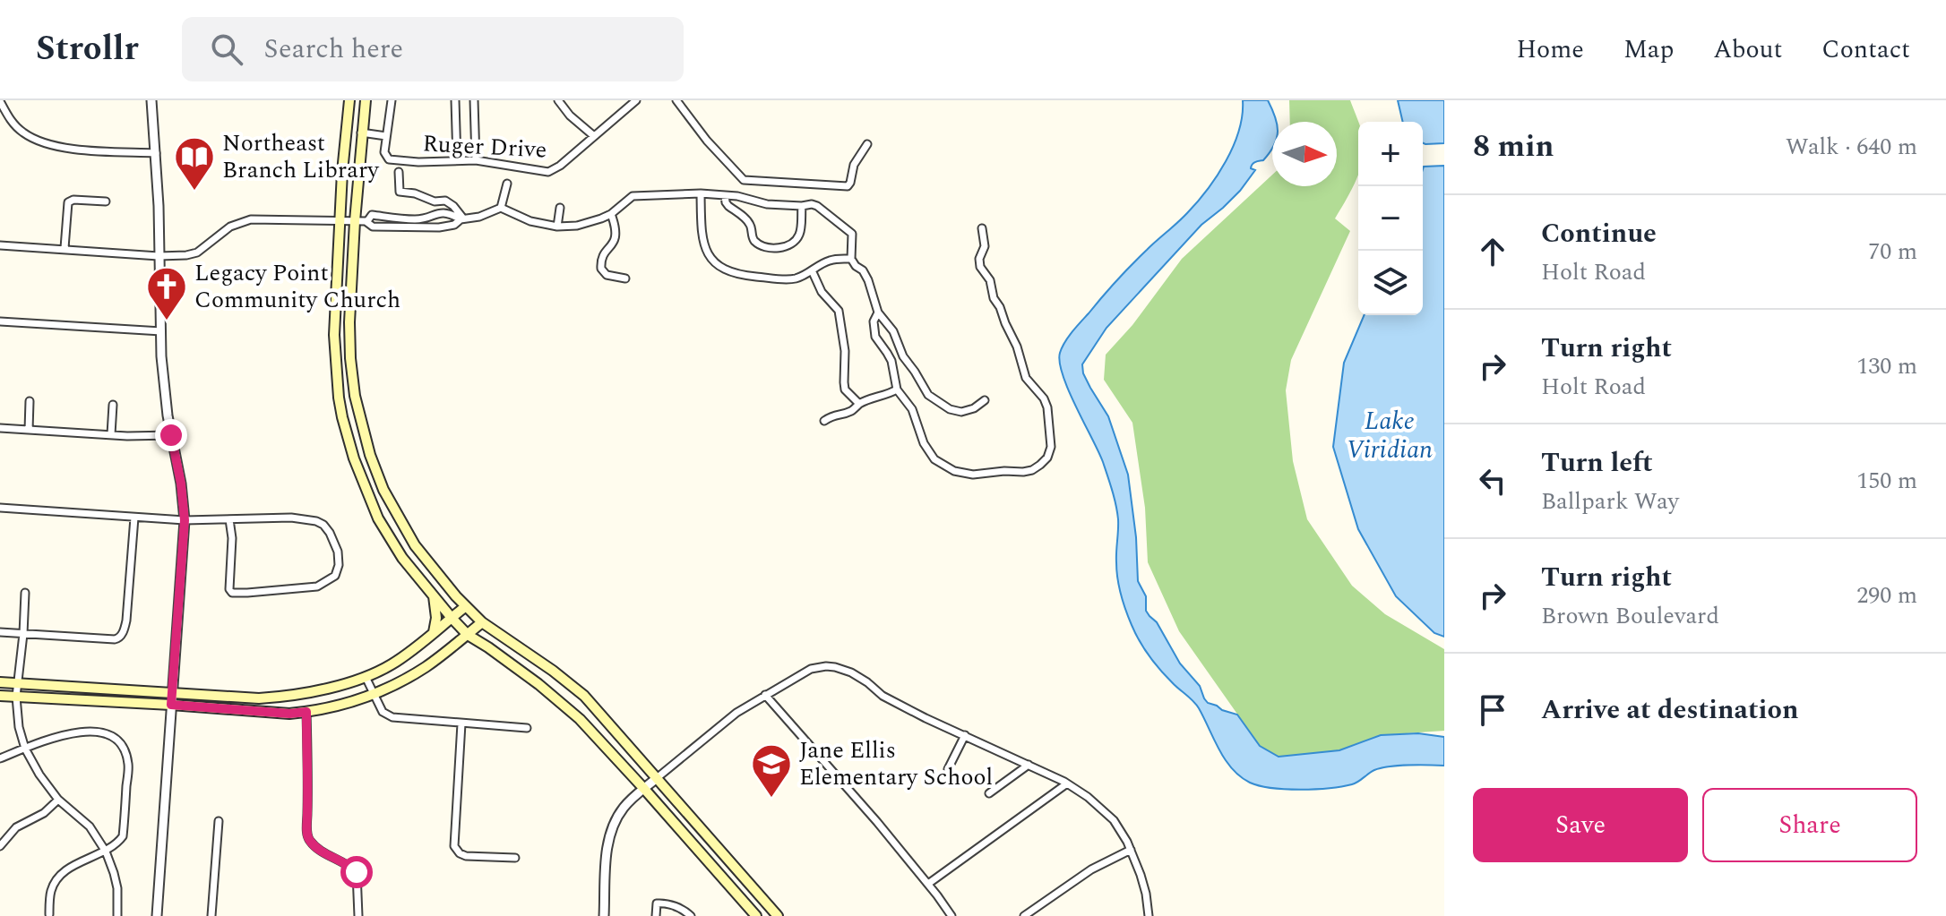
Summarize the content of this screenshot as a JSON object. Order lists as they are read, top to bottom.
{
  "streets": {
    "street": ["Ruger Drive"]
  },
  "water": ["Lake Viridian"],
  "places": {
    "library": ["Northeast Branch Library"],
    "church": ["Legacy Point Community Church"],
    "school or university": ["Jane Ellis Elementary School"]
  },
  "north": "right",
  "page": {
    "header": "Strollr",
    "search": "Search here",
    "nav": [
      "Home",
      "Map",
      "About",
      "Contact"
    ],
    "heading": ["8 min", "Walk · 640 m"],
    "map_buttons": ["+", "−"],
    "list": [
      ["Continue", "Holt Road", "70 m"],
      ["Turn right", "Holt Road", "130 m"],
      ["Turn left", "Ballpark Way", "150 m"],
      ["Turn right", "Brown Boulevard", "290 m"],
      "Arrive at destination"
    ],
    "buttons": ["Save", "Share"]
  }
}
